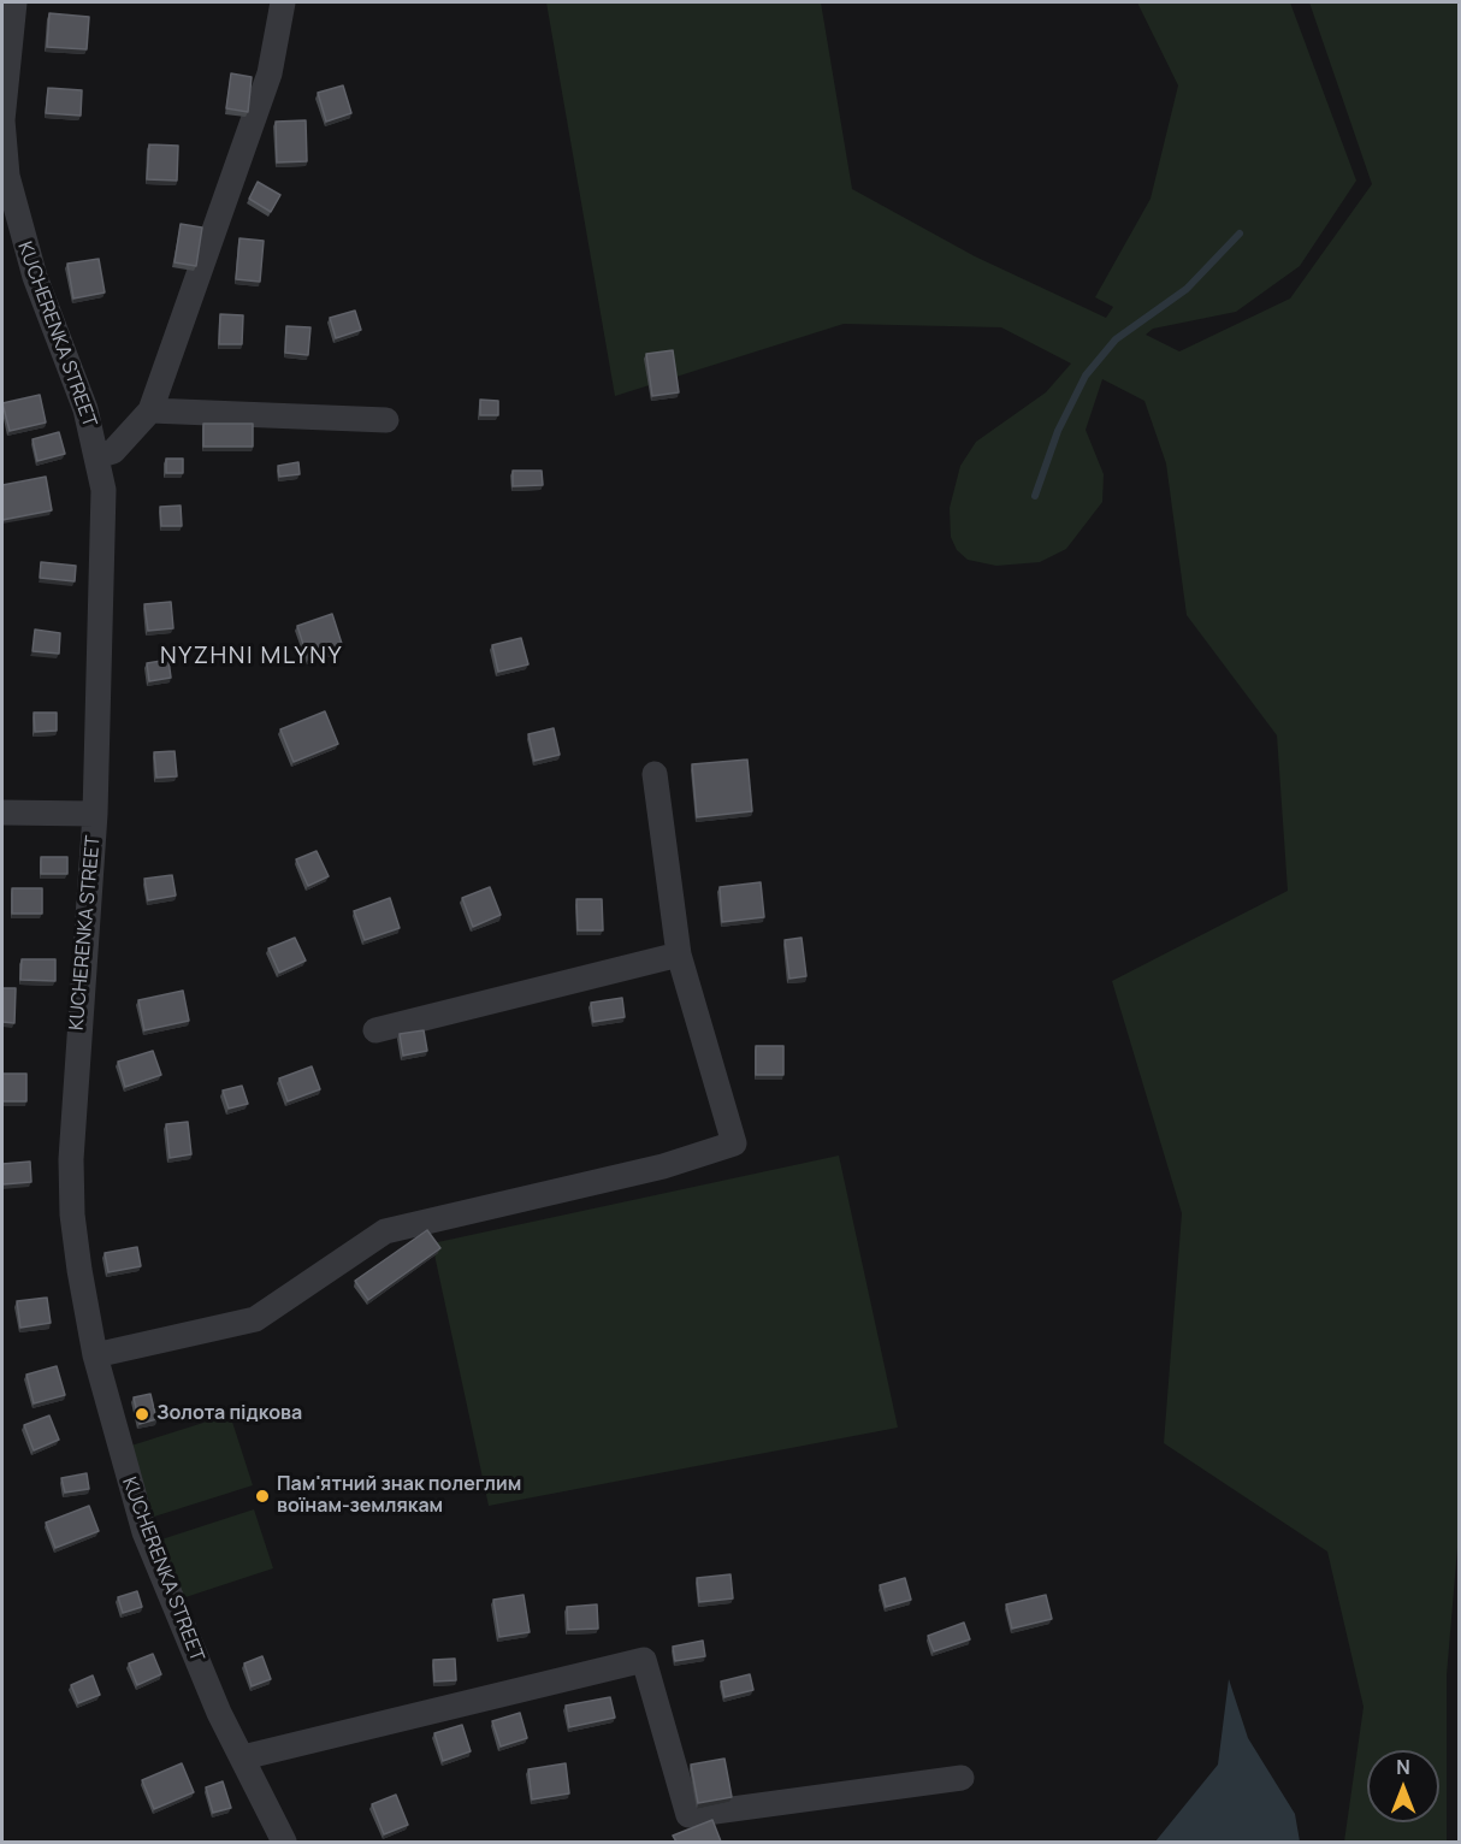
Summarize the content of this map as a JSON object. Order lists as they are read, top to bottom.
{
  "streets": {
    "street": ["KUCHERENKA STREET"]
  },
  "districts": ["NYZHNI MLYNY"],
  "places": ["Золота підкова", "Пам'ятний знак полеглим воїнам-землякам"],
  "north": "top"
}
